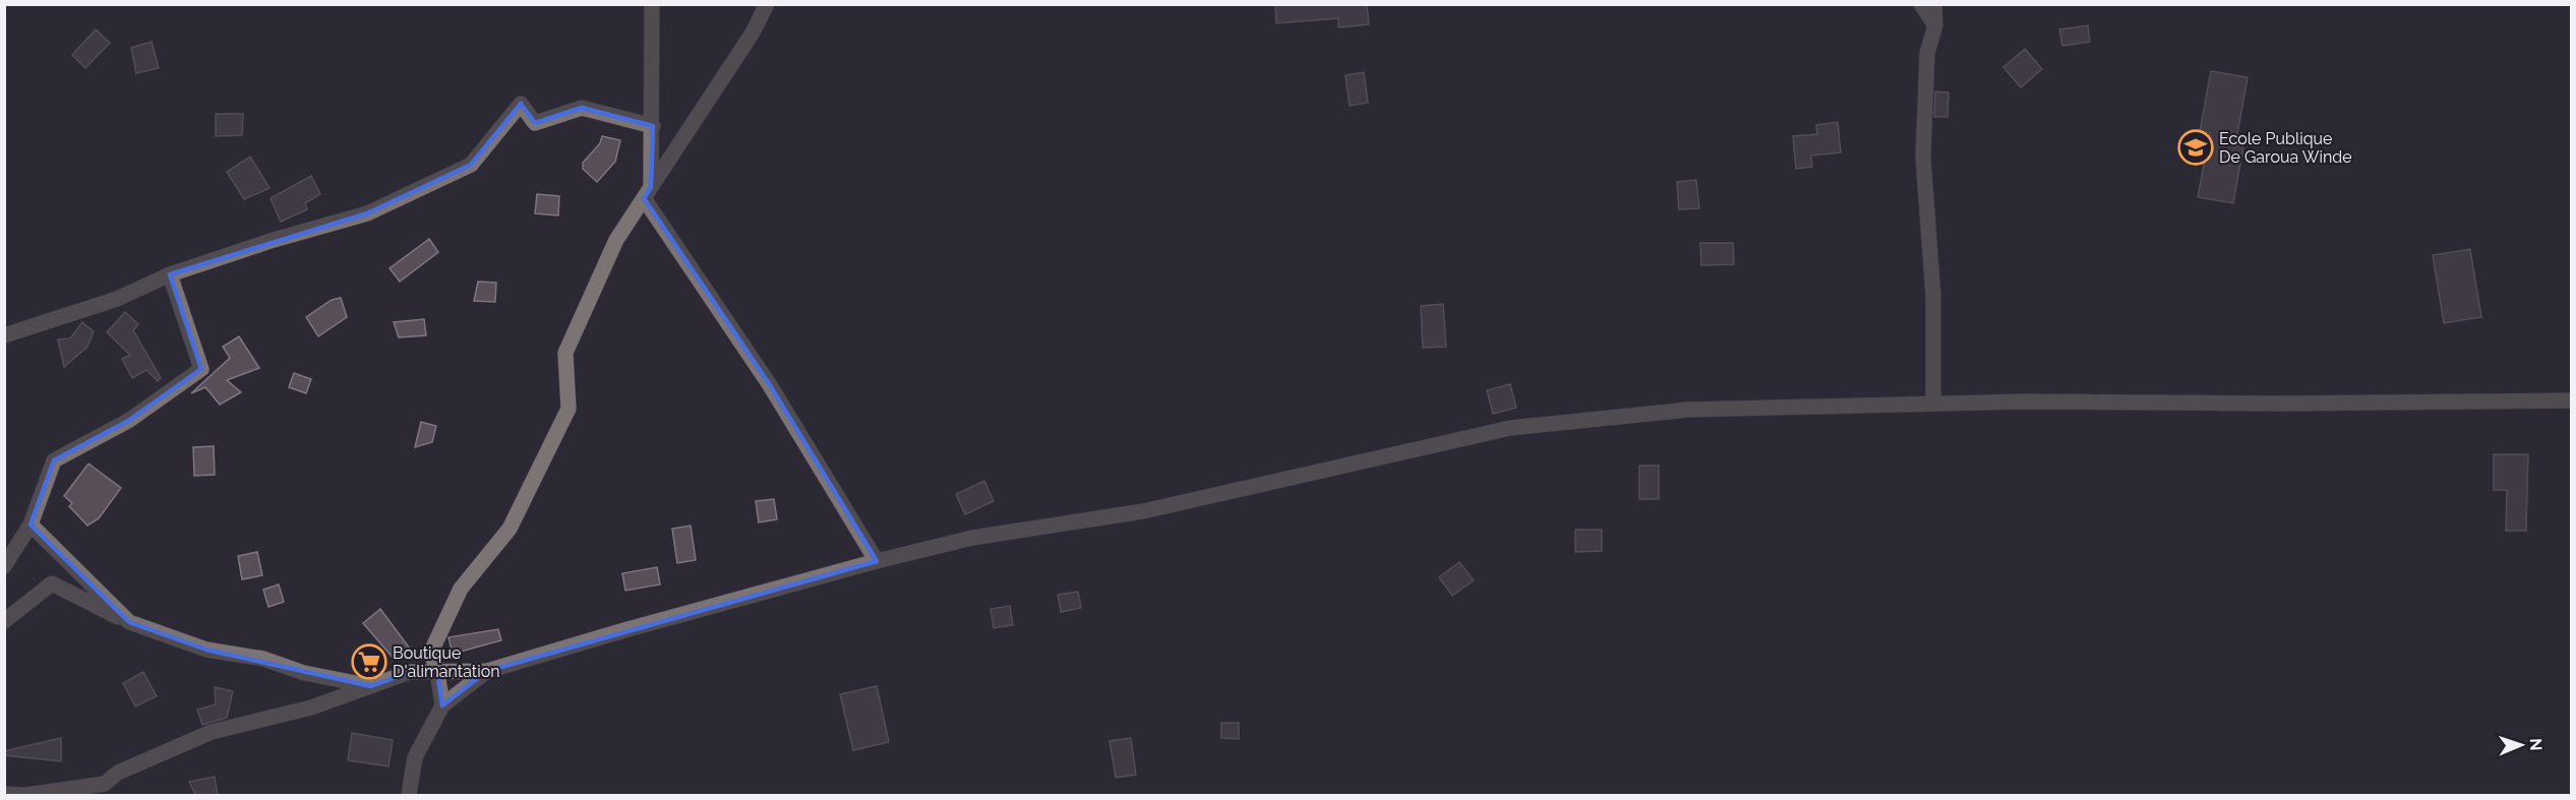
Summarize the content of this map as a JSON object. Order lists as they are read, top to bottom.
{
  "places": {
    "school or university": ["Ecole Publique De Garoua Winde"],
    "supermarket": ["Boutique D'alimantation"]
  },
  "north": "right"
}
